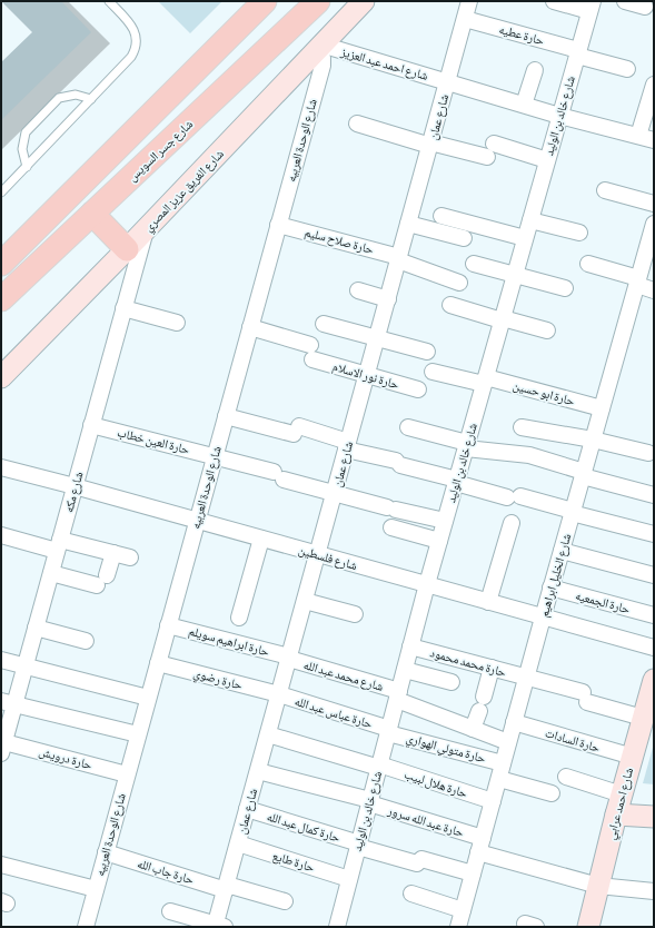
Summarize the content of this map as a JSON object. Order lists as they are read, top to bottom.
{
  "streets": {
    "main road": ["شارع جسر السويس"],
    "street": [
      "حارة عطيه",
      "شارع احمد عبد العزيز",
      "شارع خالد بن الوليد",
      "شارع عمان",
      "شارع الوحدة العربيه",
      "شارع الفريق عزيز المصري",
      "حارة صلاح سليم",
      "حارة نور الاسلام",
      "حارة ابو حسين",
      "حارة العين خطاب",
      "شارع مكه",
      "شارع فلسطين",
      "شارع الخليل ابراهيم",
      "حارة الجمعيه",
      "حارة ابراهيم سويلم",
      "حارة محمد محمود",
      "شارع محمد عبد الله",
      "حارة رضوي",
      "حارة عباس عبد الله",
      "حارة السادات",
      "حارة متولي الهواري",
      "حارة درويش",
      "حارة هلال لبيب",
      "شارع احمد عرابي",
      "حارة عبد الله سرور",
      "حارة كمال عبد الله",
      "حارة طايع",
      "حارة جاب الله"
    ]
  },
  "crossings": [
    ["حارة عطيه", "شارع خالد بن الوليد"],
    ["حارة عطيه", "شارع عمان"],
    ["شارع احمد عبد العزيز", "شارع خالد بن الوليد"],
    ["شارع احمد عبد العزيز", "شارع عمان"],
    ["شارع احمد عبد العزيز", "شارع الوحدة العربيه"],
    ["شارع احمد عبد العزيز", "شارع الفريق عزيز المصري"],
    ["شارع خالد بن الوليد", "حارة ابو حسين"],
    ["شارع خالد بن الوليد", "حارة العين خطاب"],
    ["شارع خالد بن الوليد", "شارع فلسطين"],
    ["شارع خالد بن الوليد", "حارة محمد محمود"],
    ["شارع خالد بن الوليد", "شارع محمد عبد الله"],
    ["شارع خالد بن الوليد", "حارة عباس عبد الله"],
    ["شارع خالد بن الوليد", "حارة متولي الهواري"],
    ["شارع خالد بن الوليد", "حارة هلال لبيب"],
    ["شارع خالد بن الوليد", "حارة عبد الله سرور"],
    ["شارع خالد بن الوليد", "حارة كمال عبد الله"],
    ["شارع خالد بن الوليد", "حارة طايع"],
    ["شارع عمان", "حارة صلاح سليم"],
    ["شارع عمان", "حارة نور الاسلام"],
    ["شارع عمان", "حارة العين خطاب"],
    ["شارع عمان", "شارع فلسطين"],
    ["شارع عمان", "حارة ابراهيم سويلم"],
    ["شارع عمان", "شارع محمد عبد الله"],
    ["شارع عمان", "حارة رضوي"],
    ["شارع عمان", "حارة عباس عبد الله"],
    ["شارع عمان", "حارة هلال لبيب"],
    ["شارع عمان", "حارة عبد الله سرور"],
    ["شارع عمان", "حارة كمال عبد الله"],
    ["شارع عمان", "حارة طايع"],
    ["شارع عمان", "حارة جاب الله"],
    ["شارع الوحدة العربيه", "شارع الفريق عزيز المصري"],
    ["شارع الوحدة العربيه", "حارة صلاح سليم"],
    ["شارع الوحدة العربيه", "حارة نور الاسلام"],
    ["شارع الوحدة العربيه", "حارة العين خطاب"],
    ["شارع الوحدة العربيه", "شارع فلسطين"],
    ["شارع الوحدة العربيه", "حارة ابراهيم سويلم"],
    ["شارع الوحدة العربيه", "حارة رضوي"],
    ["شارع الوحدة العربيه", "حارة درويش"],
    ["شارع الوحدة العربيه", "حارة جاب الله"],
    ["شارع الفريق عزيز المصري", "شارع مكه"],
    ["حارة ابو حسين", "شارع الخليل ابراهيم"],
    ["حارة العين خطاب", "شارع مكه"],
    ["شارع مكه", "شارع فلسطين"],
    ["شارع مكه", "حارة درويش"],
    ["شارع فلسطين", "شارع الخليل ابراهيم"],
    ["شارع الخليل ابراهيم", "حارة الجمعيه"],
    ["شارع الخليل ابراهيم", "حارة محمد محمود"],
    ["شارع الخليل ابراهيم", "شارع محمد عبد الله"],
    ["شارع الخليل ابراهيم", "حارة السادات"],
    ["شارع الخليل ابراهيم", "حارة متولي الهواري"],
    ["شارع الخليل ابراهيم", "حارة هلال لبيب"],
    ["شارع الخليل ابراهيم", "حارة عبد الله سرور"],
    ["شارع الخليل ابراهيم", "حارة كمال عبد الله"],
    ["حارة ابراهيم سويلم", "شارع محمد عبد الله"],
    ["حارة محمد محمود", "شارع احمد عرابي"],
    ["حارة رضوي", "حارة عباس عبد الله"],
    ["حارة عباس عبد الله", "حارة متولي الهواري"],
    ["حارة السادات", "شارع احمد عرابي"],
    ["شارع احمد عرابي", "حارة عبد الله سرور"]
  ]
}
